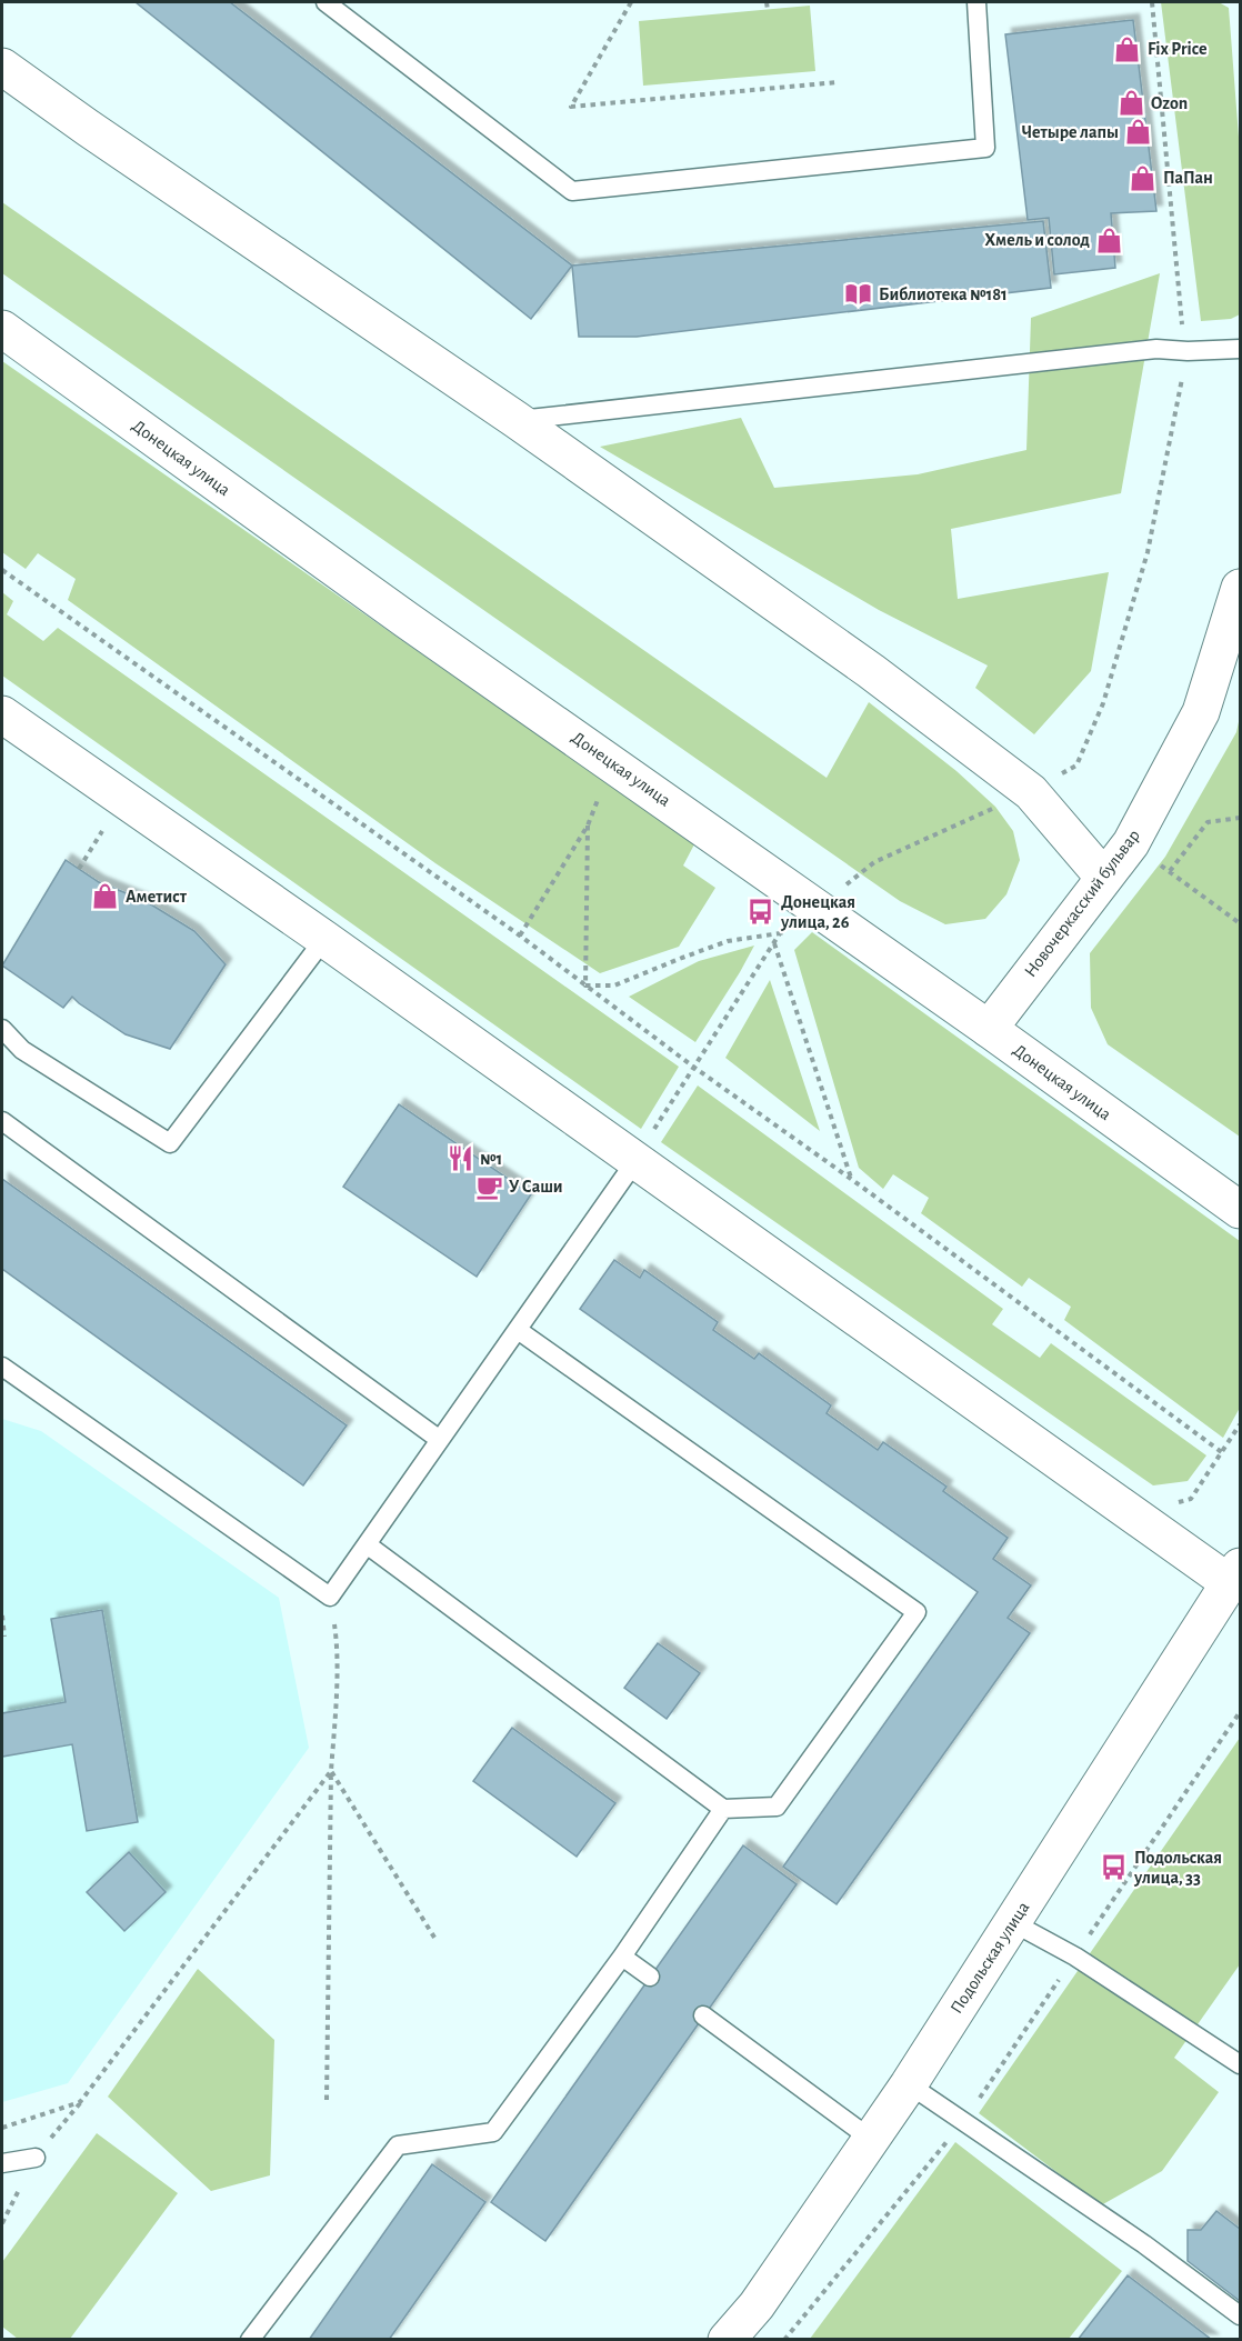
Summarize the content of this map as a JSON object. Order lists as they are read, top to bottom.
{
  "streets": {
    "street": ["Донецкая улица", "Новочеркасский бульвар", "Подольская улица"]
  },
  "crossings": [
    ["Донецкая улица", "Новочеркасский бульвар"]
  ],
  "places": {
    "shop": [
      "Fix Price",
      "Ozon",
      "Четыре лапы",
      "ПаПан",
      "Хмель и солод",
      "Аметист"
    ],
    "library": ["Библиотека №181"],
    "bus stop": ["Донецкая улица, 26", "Подольская улица, 33"],
    "restaurant": ["№1"],
    "cafe": ["У Саши"]
  }
}
